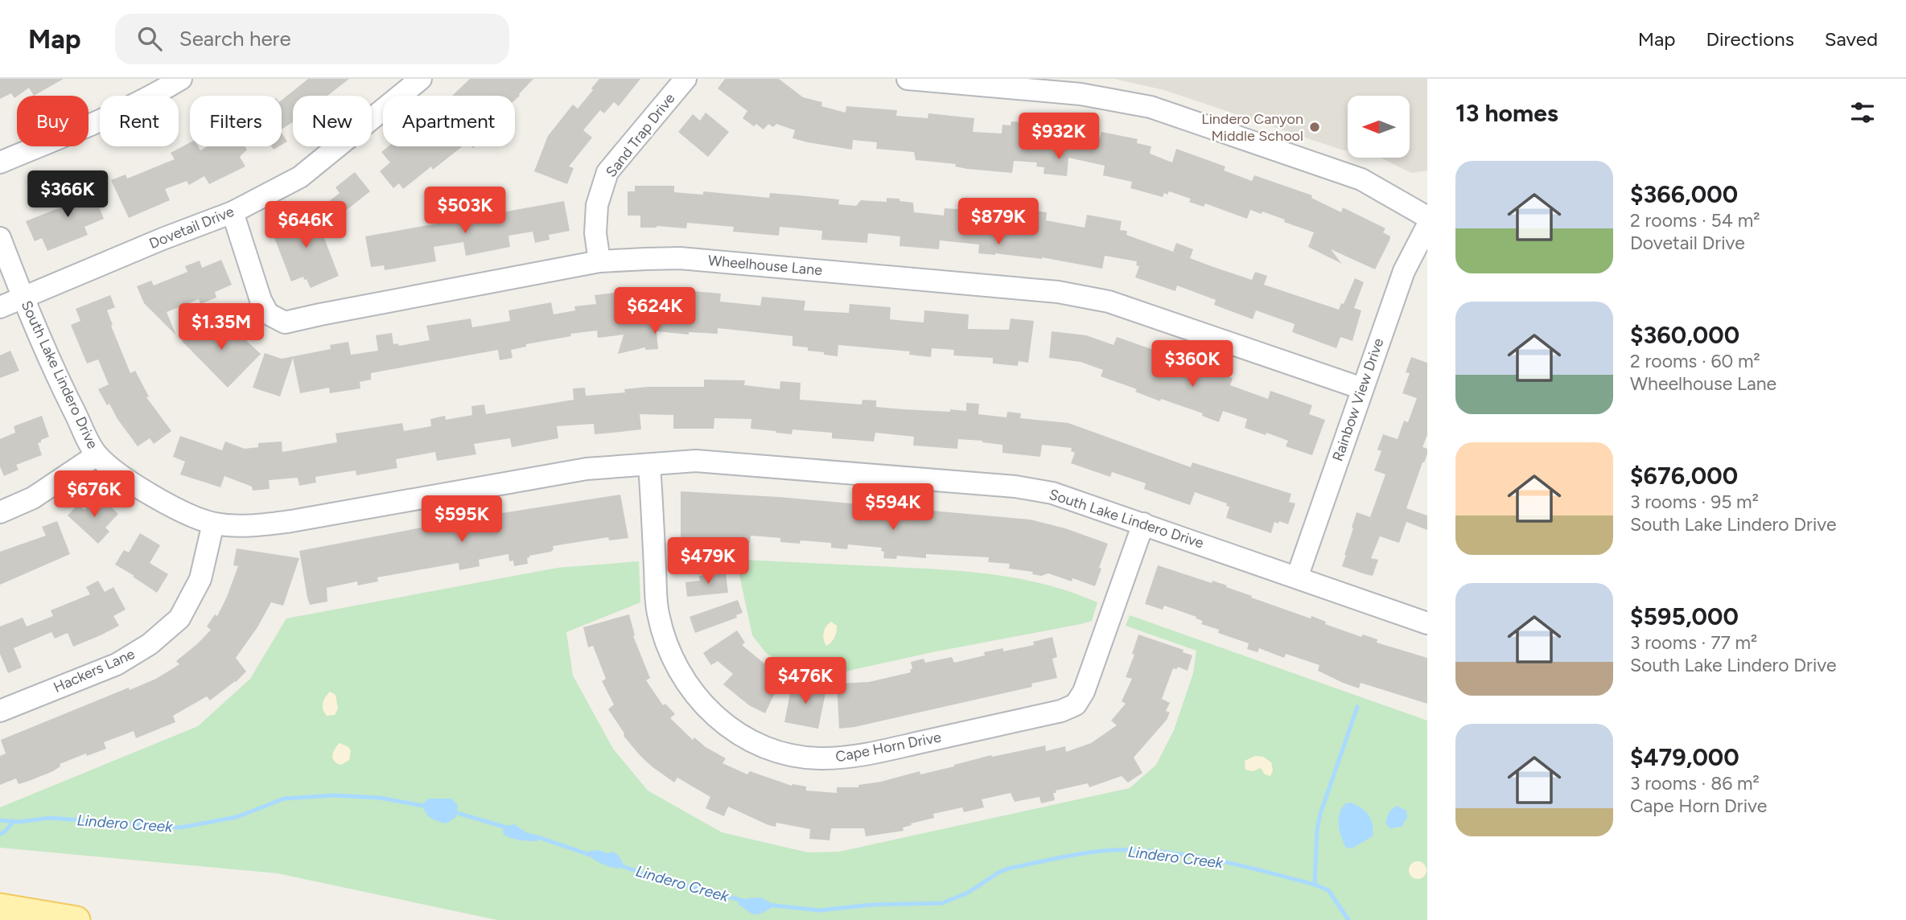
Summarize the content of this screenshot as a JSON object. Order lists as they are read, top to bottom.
{
  "streets": {
    "street": [
      "Sand Trap Drive",
      "Dovetail Drive",
      "Wheelhouse Lane",
      "South Lake Lindero Drive",
      "Rainbow View Drive",
      "Hackers Lane",
      "Cape Horn Drive"
    ]
  },
  "crossings": [
    ["Sand Trap Drive", "Wheelhouse Lane"],
    ["Dovetail Drive", "Wheelhouse Lane"],
    ["Dovetail Drive", "South Lake Lindero Drive"],
    ["Wheelhouse Lane", "Rainbow View Drive"],
    ["South Lake Lindero Drive", "Rainbow View Drive"],
    ["South Lake Lindero Drive", "Hackers Lane"],
    ["South Lake Lindero Drive", "Cape Horn Drive"]
  ],
  "water": ["Lindero Creek"],
  "places": ["Lindero Canyon Middle School"],
  "north": "left",
  "page": {
    "header": "Map",
    "search": "Search here",
    "nav": ["Map", "Directions", "Saved"],
    "heading": "13 homes",
    "chip": [
      "Buy",
      "Rent",
      "Filters",
      "New",
      "Apartment"
    ],
    "price": [
      "$932K",
      "$366K",
      "$503K",
      "$879K",
      "$646K",
      "$624K",
      "$1.35M",
      "$360K",
      "$676K",
      "$594K",
      "$595K",
      "$479K",
      "$476K"
    ],
    "list": [
      {
        "name": "$366,000",
        "note": "2 rooms · 54 m² · Dovetail Drive"
      },
      {
        "name": "$360,000",
        "note": "2 rooms · 60 m² · Wheelhouse Lane"
      },
      {
        "name": "$676,000",
        "note": "3 rooms · 95 m² · South Lake Lindero Drive"
      },
      {
        "name": "$595,000",
        "note": "3 rooms · 77 m² · South Lake Lindero Drive"
      },
      {
        "name": "$479,000",
        "note": "3 rooms · 86 m² · Cape Horn Drive"
      }
    ]
  }
}
